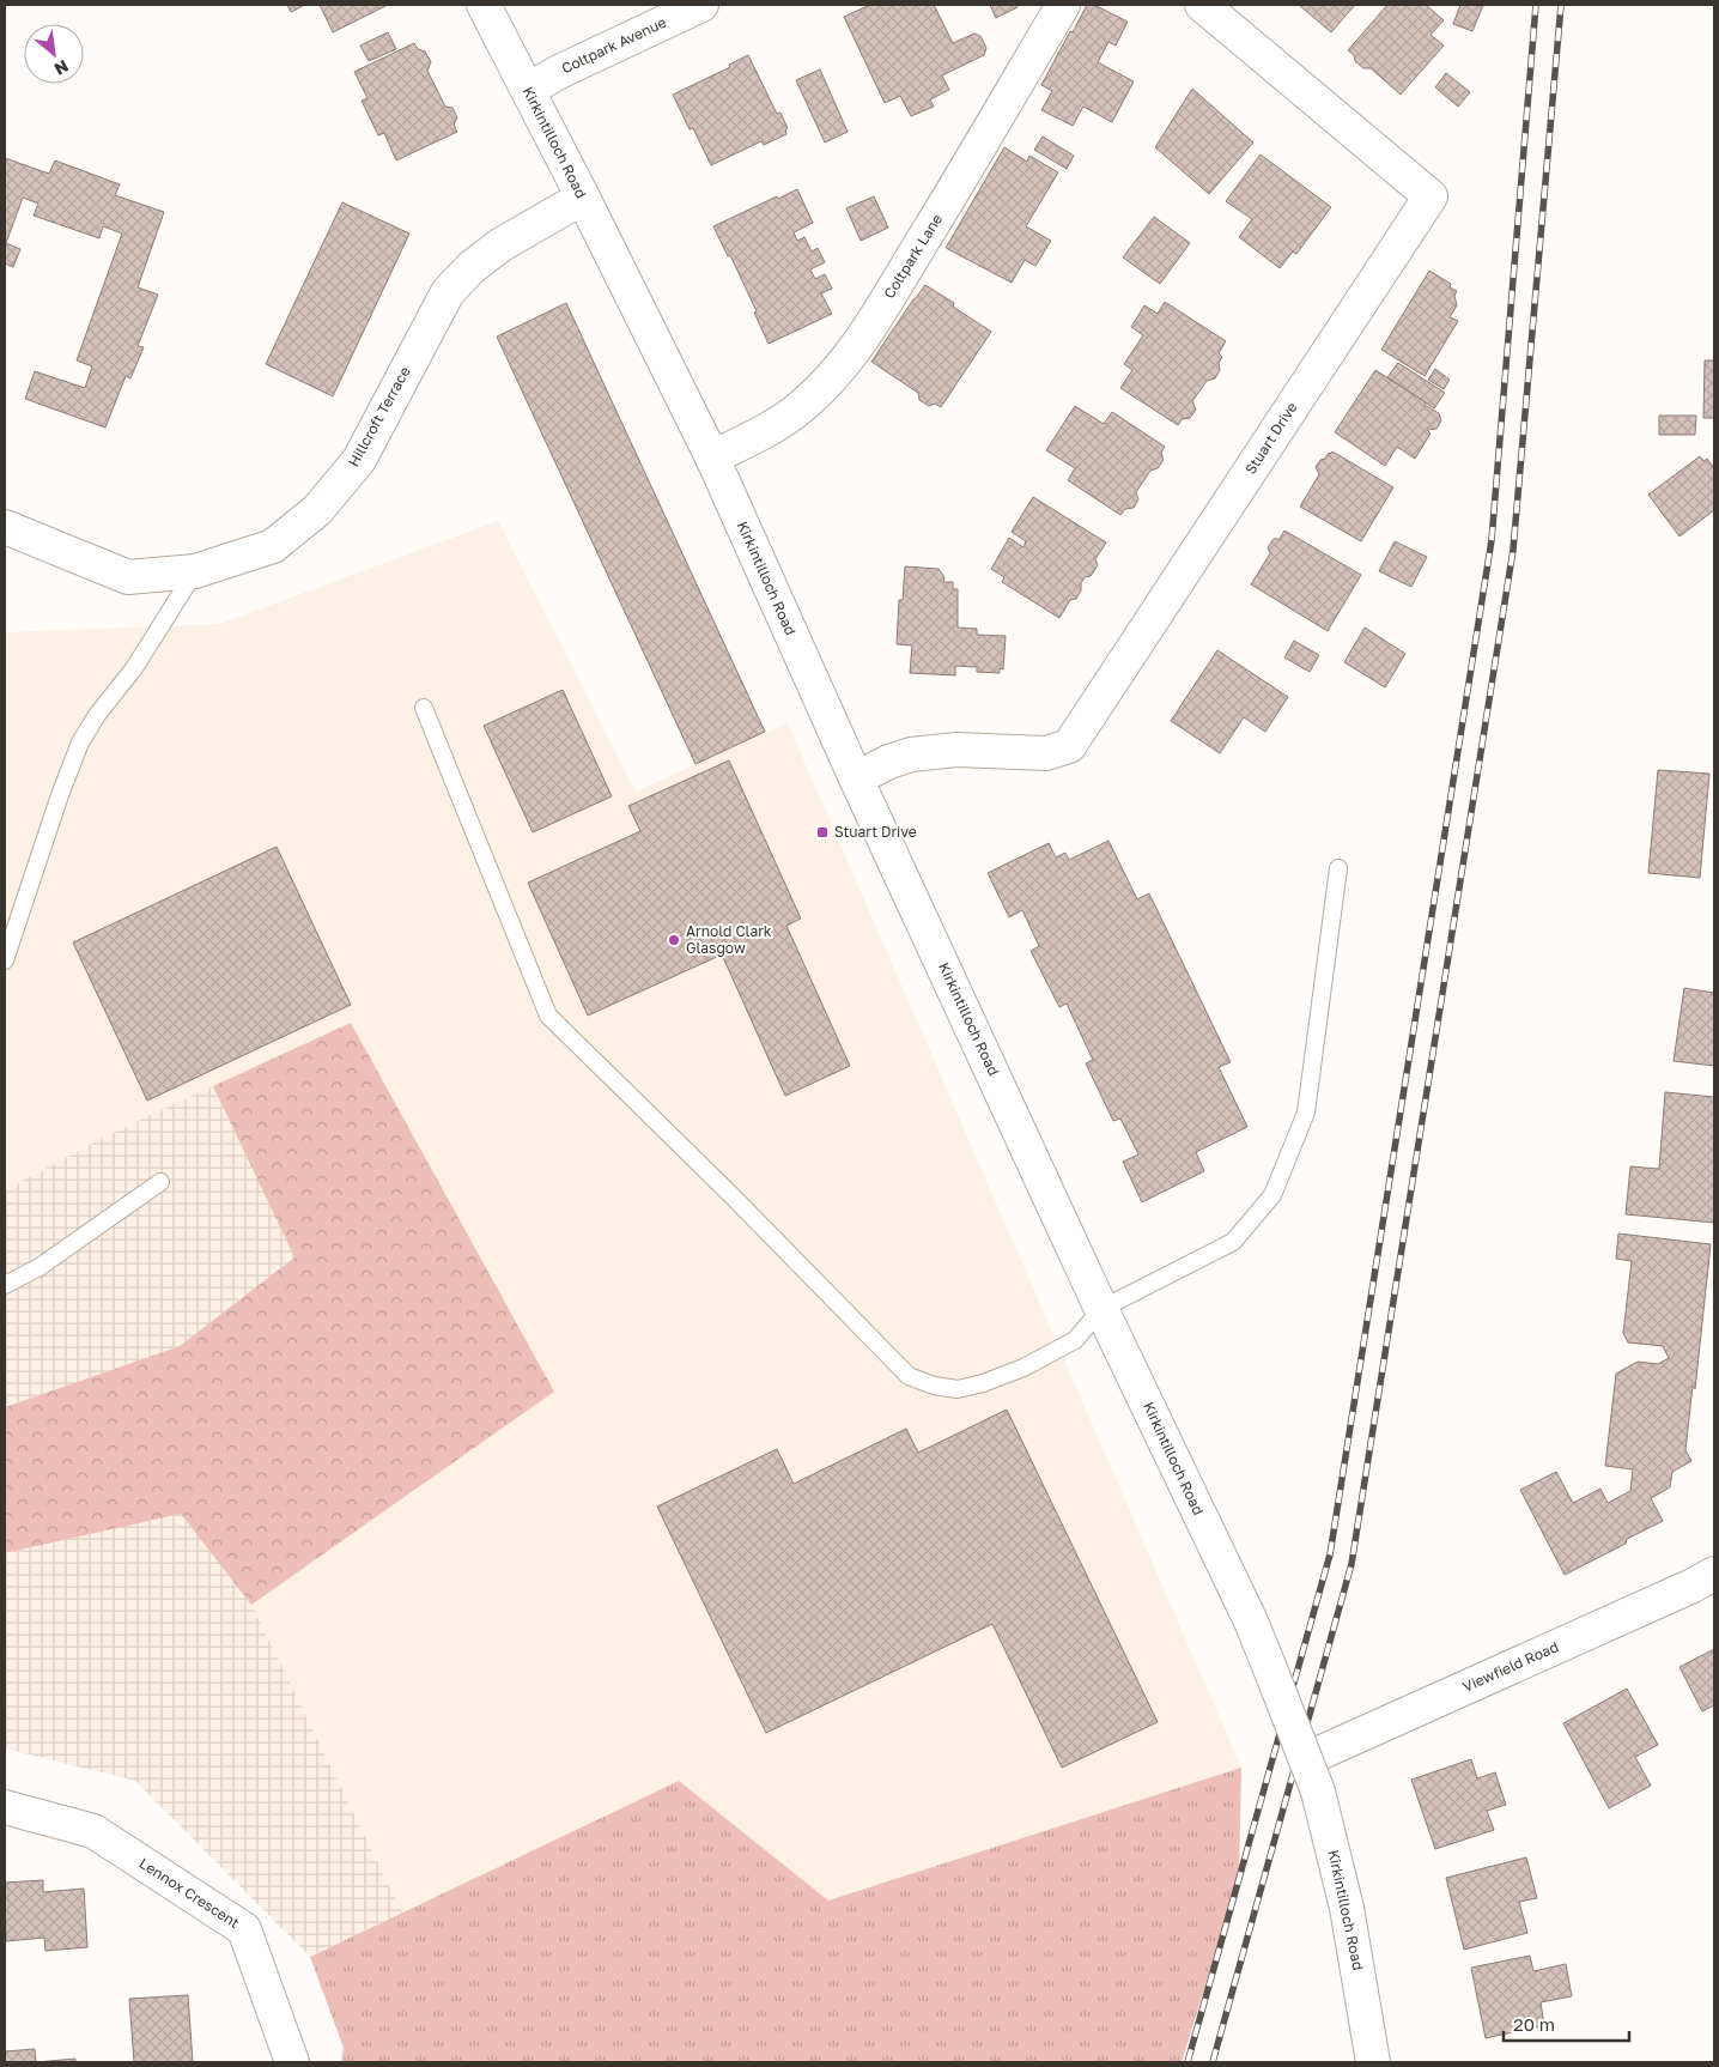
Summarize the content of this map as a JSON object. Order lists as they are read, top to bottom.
{
  "streets": {
    "street": [
      "Coltpark Avenue",
      "Kirkintilloch Road",
      "Coltpark Lane",
      "Hillcroft Terrace",
      "Stuart Drive",
      "Viewfield Road",
      "Lennox Crescent"
    ]
  },
  "crossings": [
    ["Coltpark Avenue", "Kirkintilloch Road"],
    ["Kirkintilloch Road", "Coltpark Lane"],
    ["Kirkintilloch Road", "Hillcroft Terrace"],
    ["Kirkintilloch Road", "Stuart Drive"],
    ["Kirkintilloch Road", "Viewfield Road"]
  ],
  "places": {
    "transit": ["Stuart Drive"],
    "other": ["Arnold Clark Glasgow"]
  },
  "scale_bar": "20 m",
  "north": "bottom right"
}
